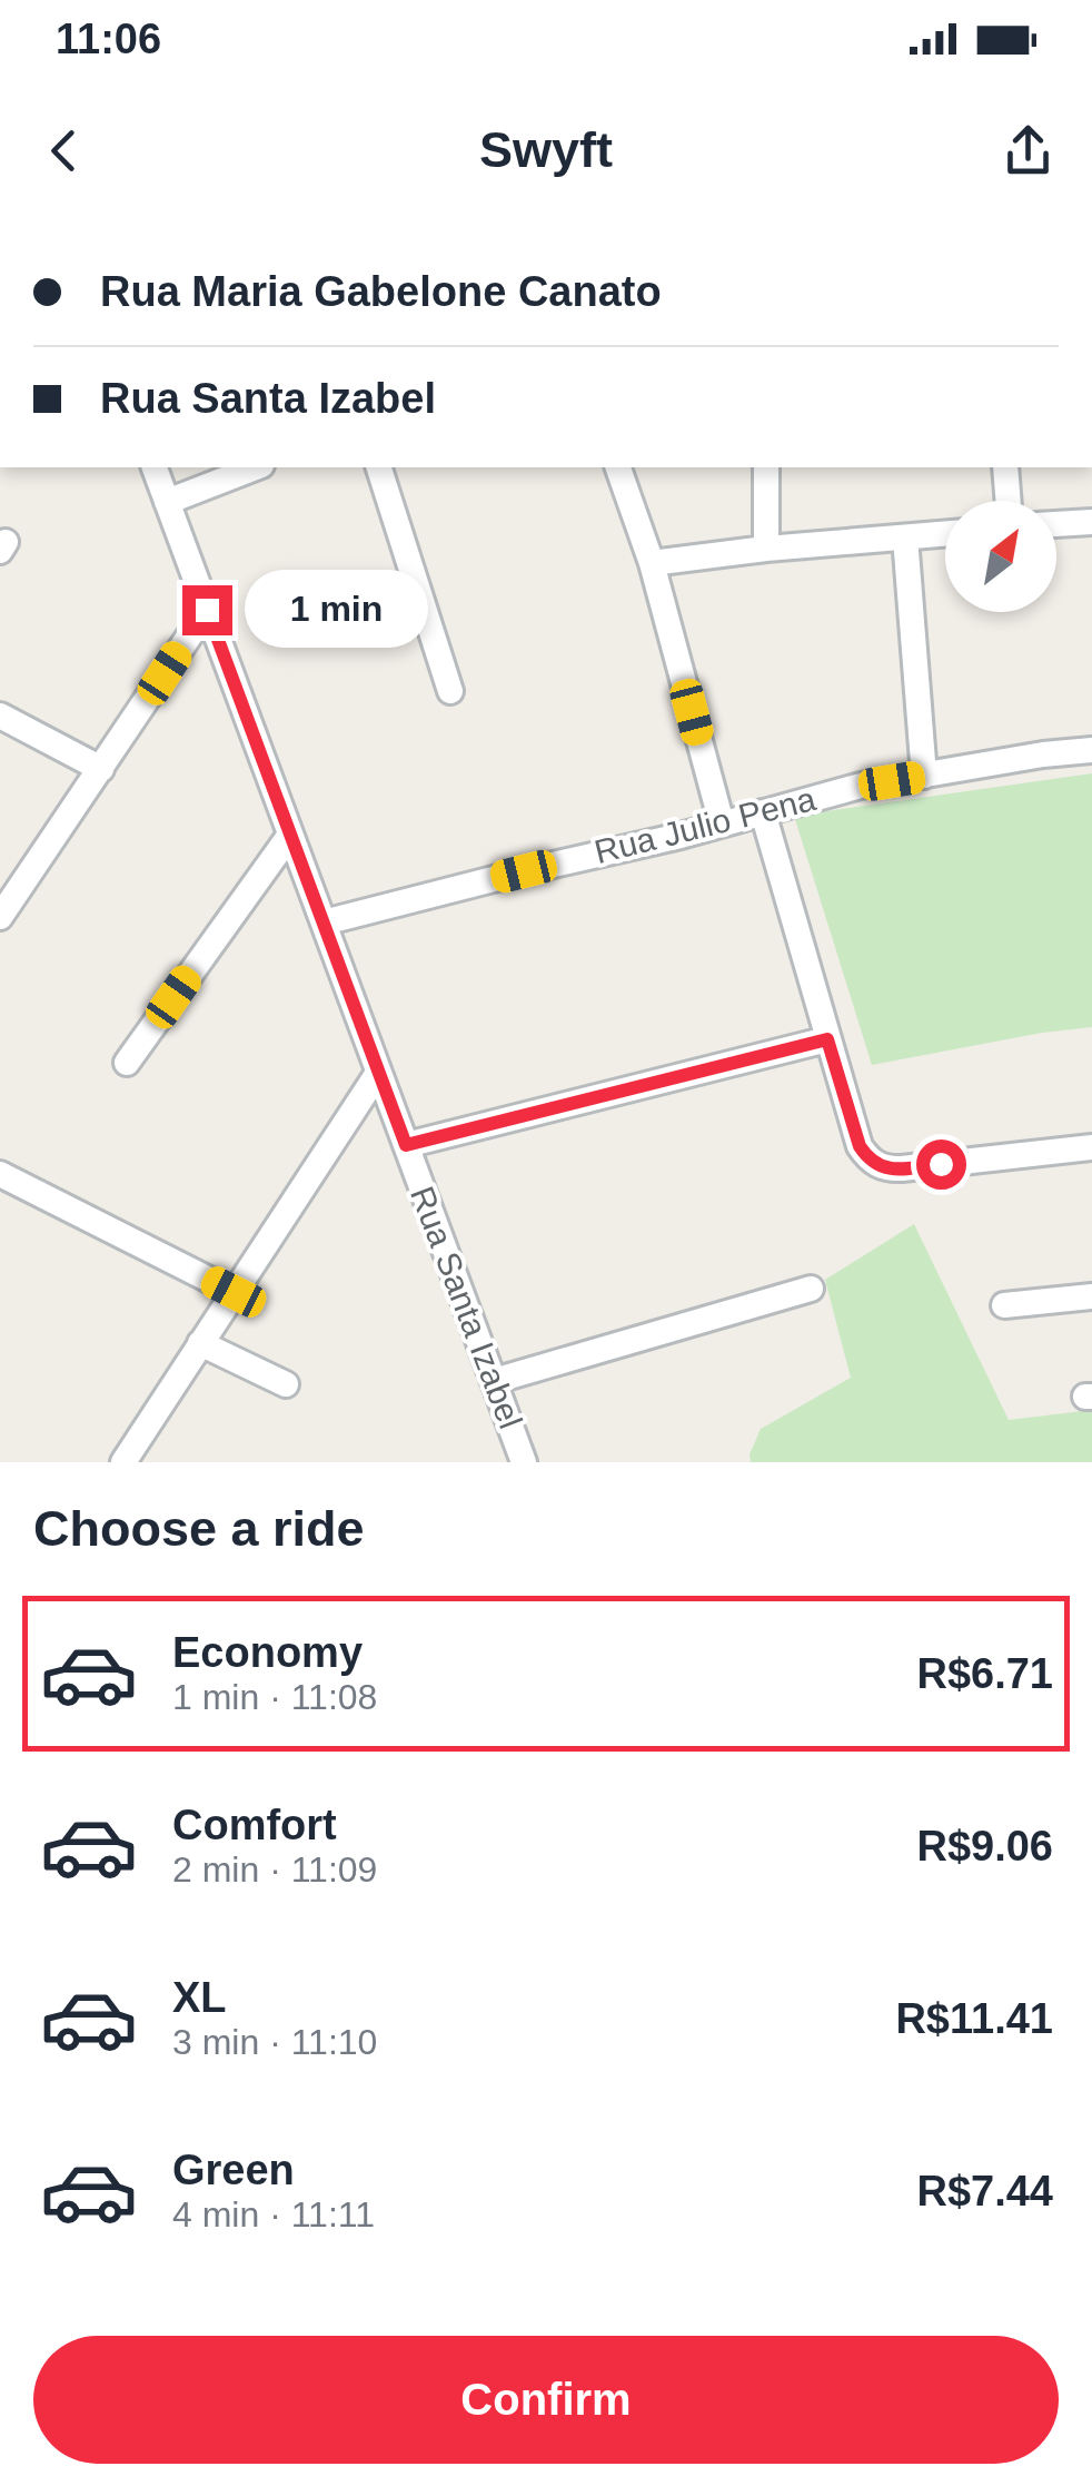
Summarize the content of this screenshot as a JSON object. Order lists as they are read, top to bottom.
{
  "streets": {
    "street": ["Rua Julio Pena", "Rua Santa Izabel"]
  },
  "crossings": [
    ["Rua Julio Pena", "Rua Santa Izabel"]
  ],
  "north": "top right",
  "page": {
    "status": "11:06",
    "header": "Swyft",
    "banner": ["Rua Maria Gabelone Canato", "Rua Santa Izabel"],
    "bubble": "1 min",
    "heading": "Choose a ride",
    "list": [
      {
        "name": "Economy",
        "note": "1 min · 11:08",
        "value": "R$6.71"
      },
      {
        "name": "Comfort",
        "note": "2 min · 11:09",
        "value": "R$9.06"
      },
      {
        "name": "XL",
        "note": "3 min · 11:10",
        "value": "R$11.41"
      },
      {
        "name": "Green",
        "note": "4 min · 11:11",
        "value": "R$7.44"
      }
    ],
    "buttons": "Confirm"
  }
}
